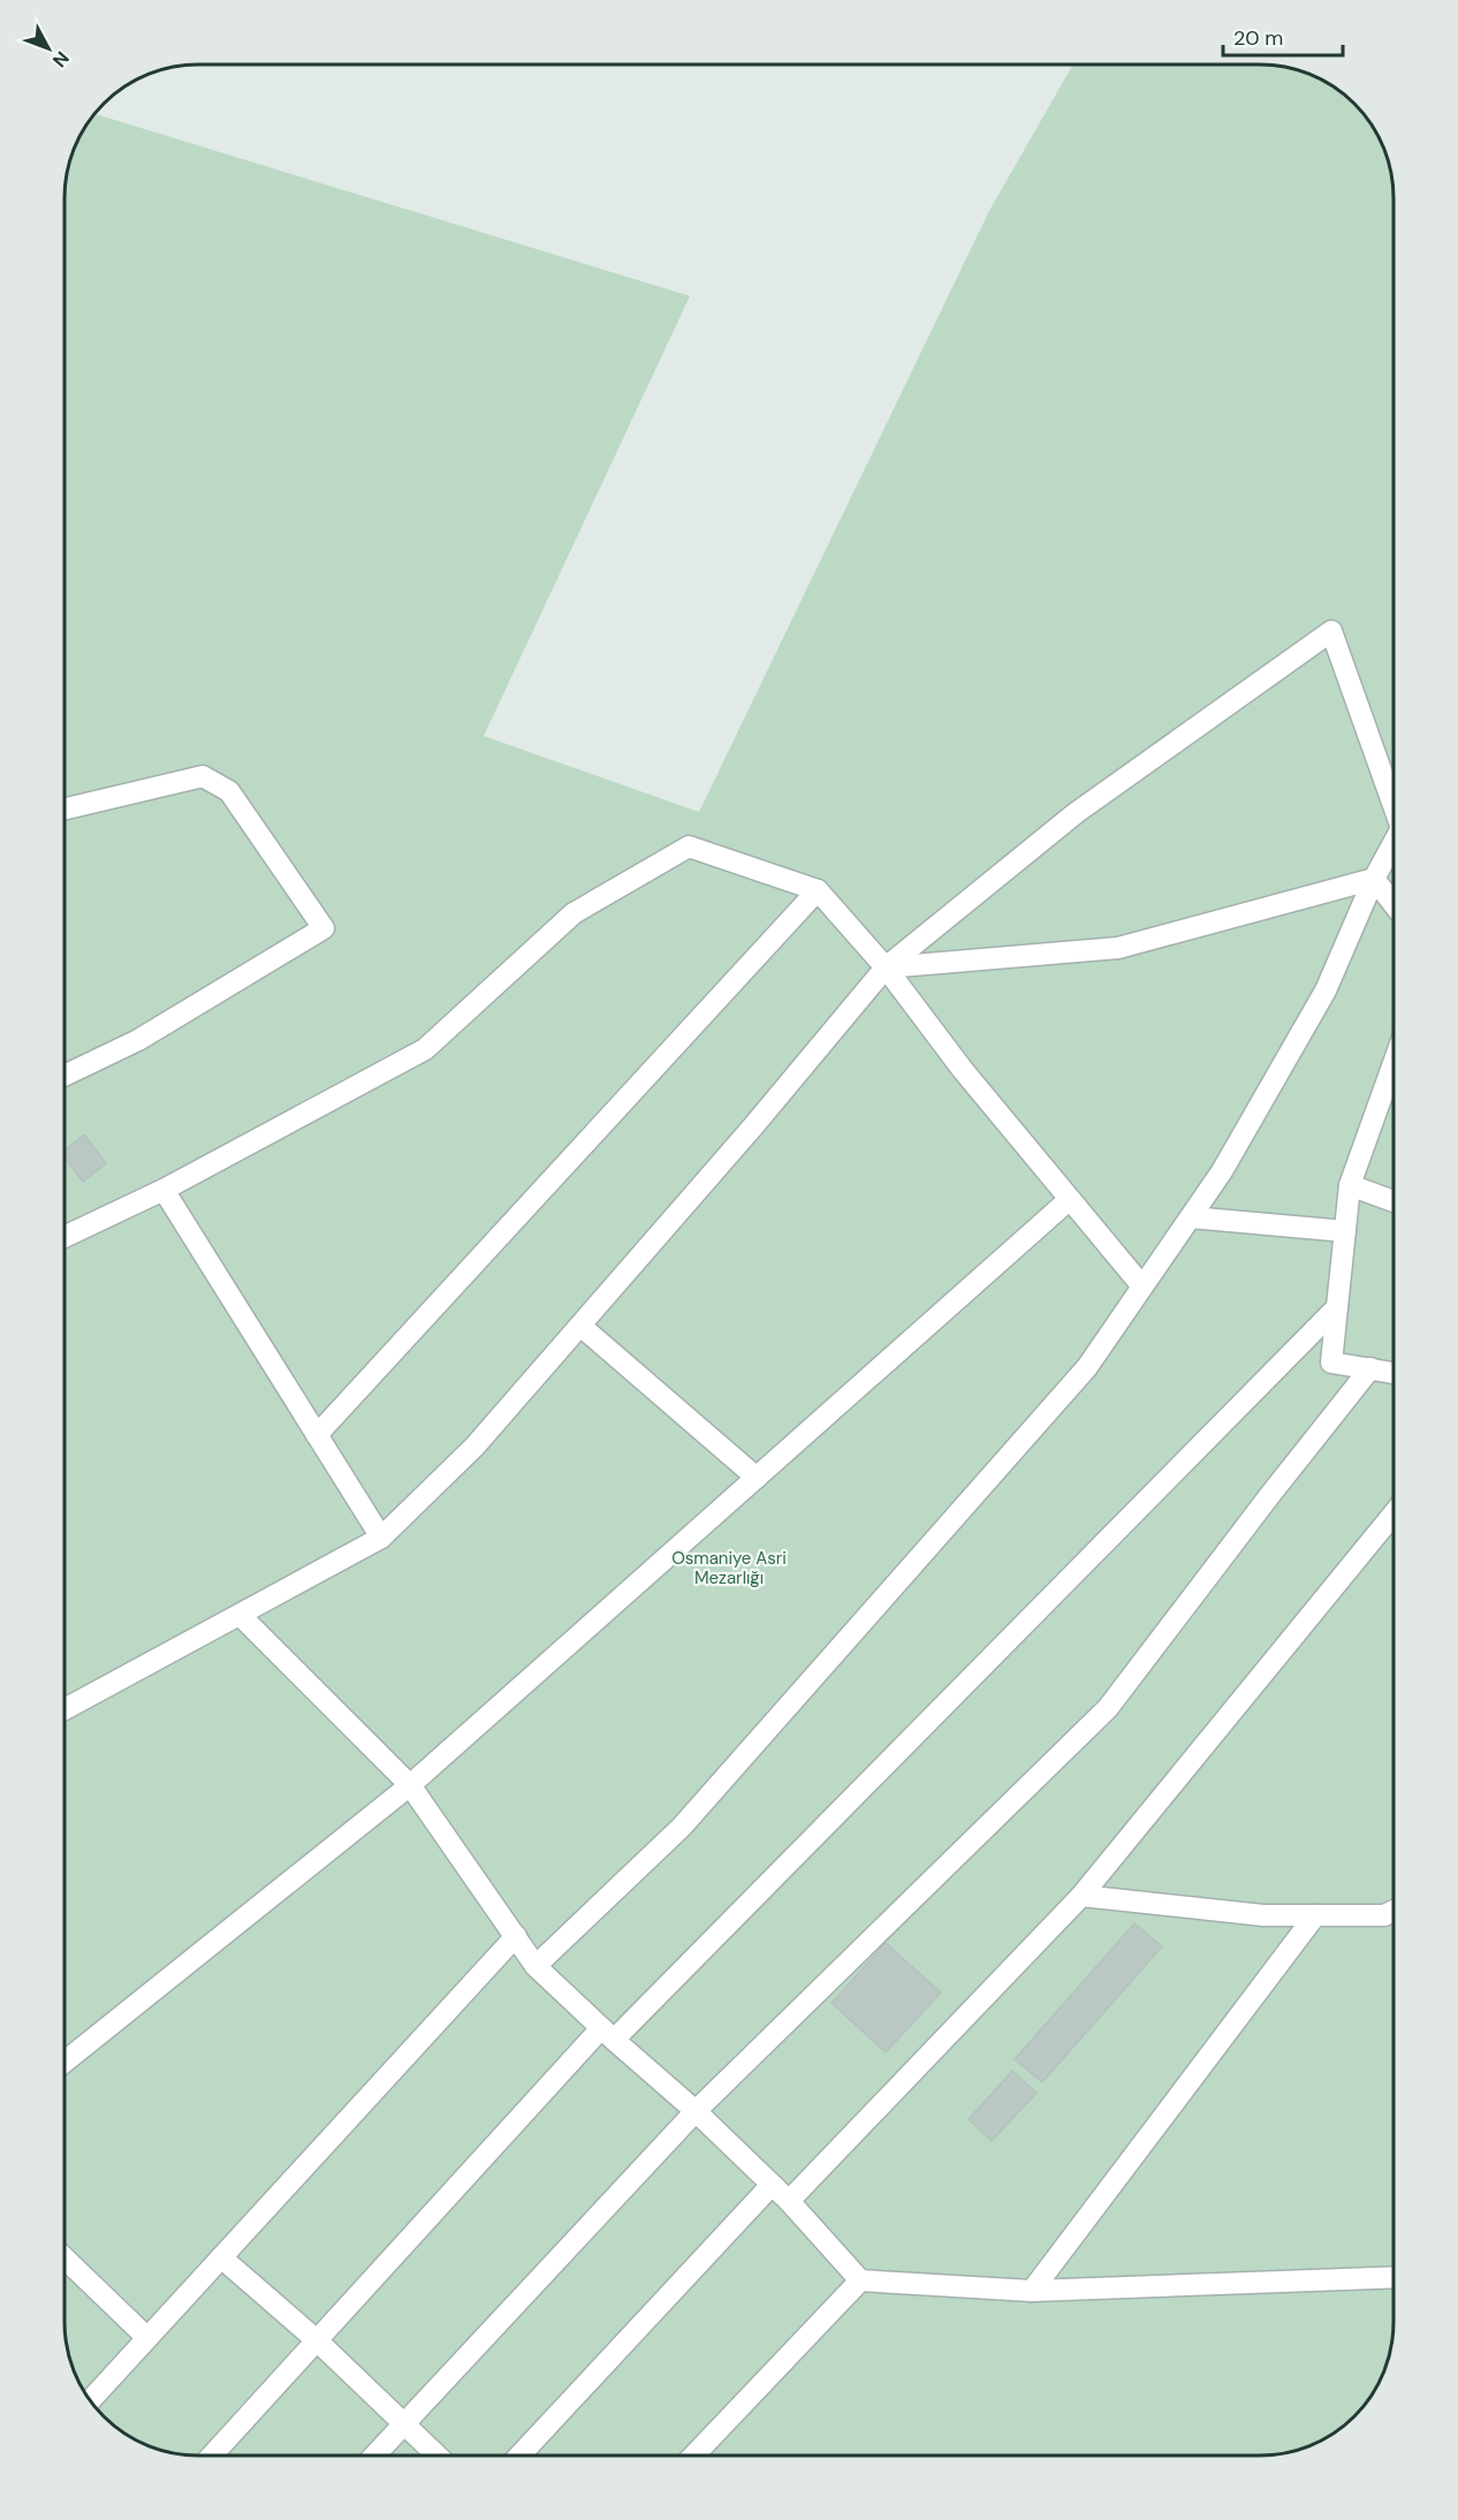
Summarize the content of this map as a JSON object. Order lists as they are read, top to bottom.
{
  "parks": ["Osmaniye Asri Mezarlığı"],
  "scale_bar": "20 m",
  "north": "bottom right"
}
